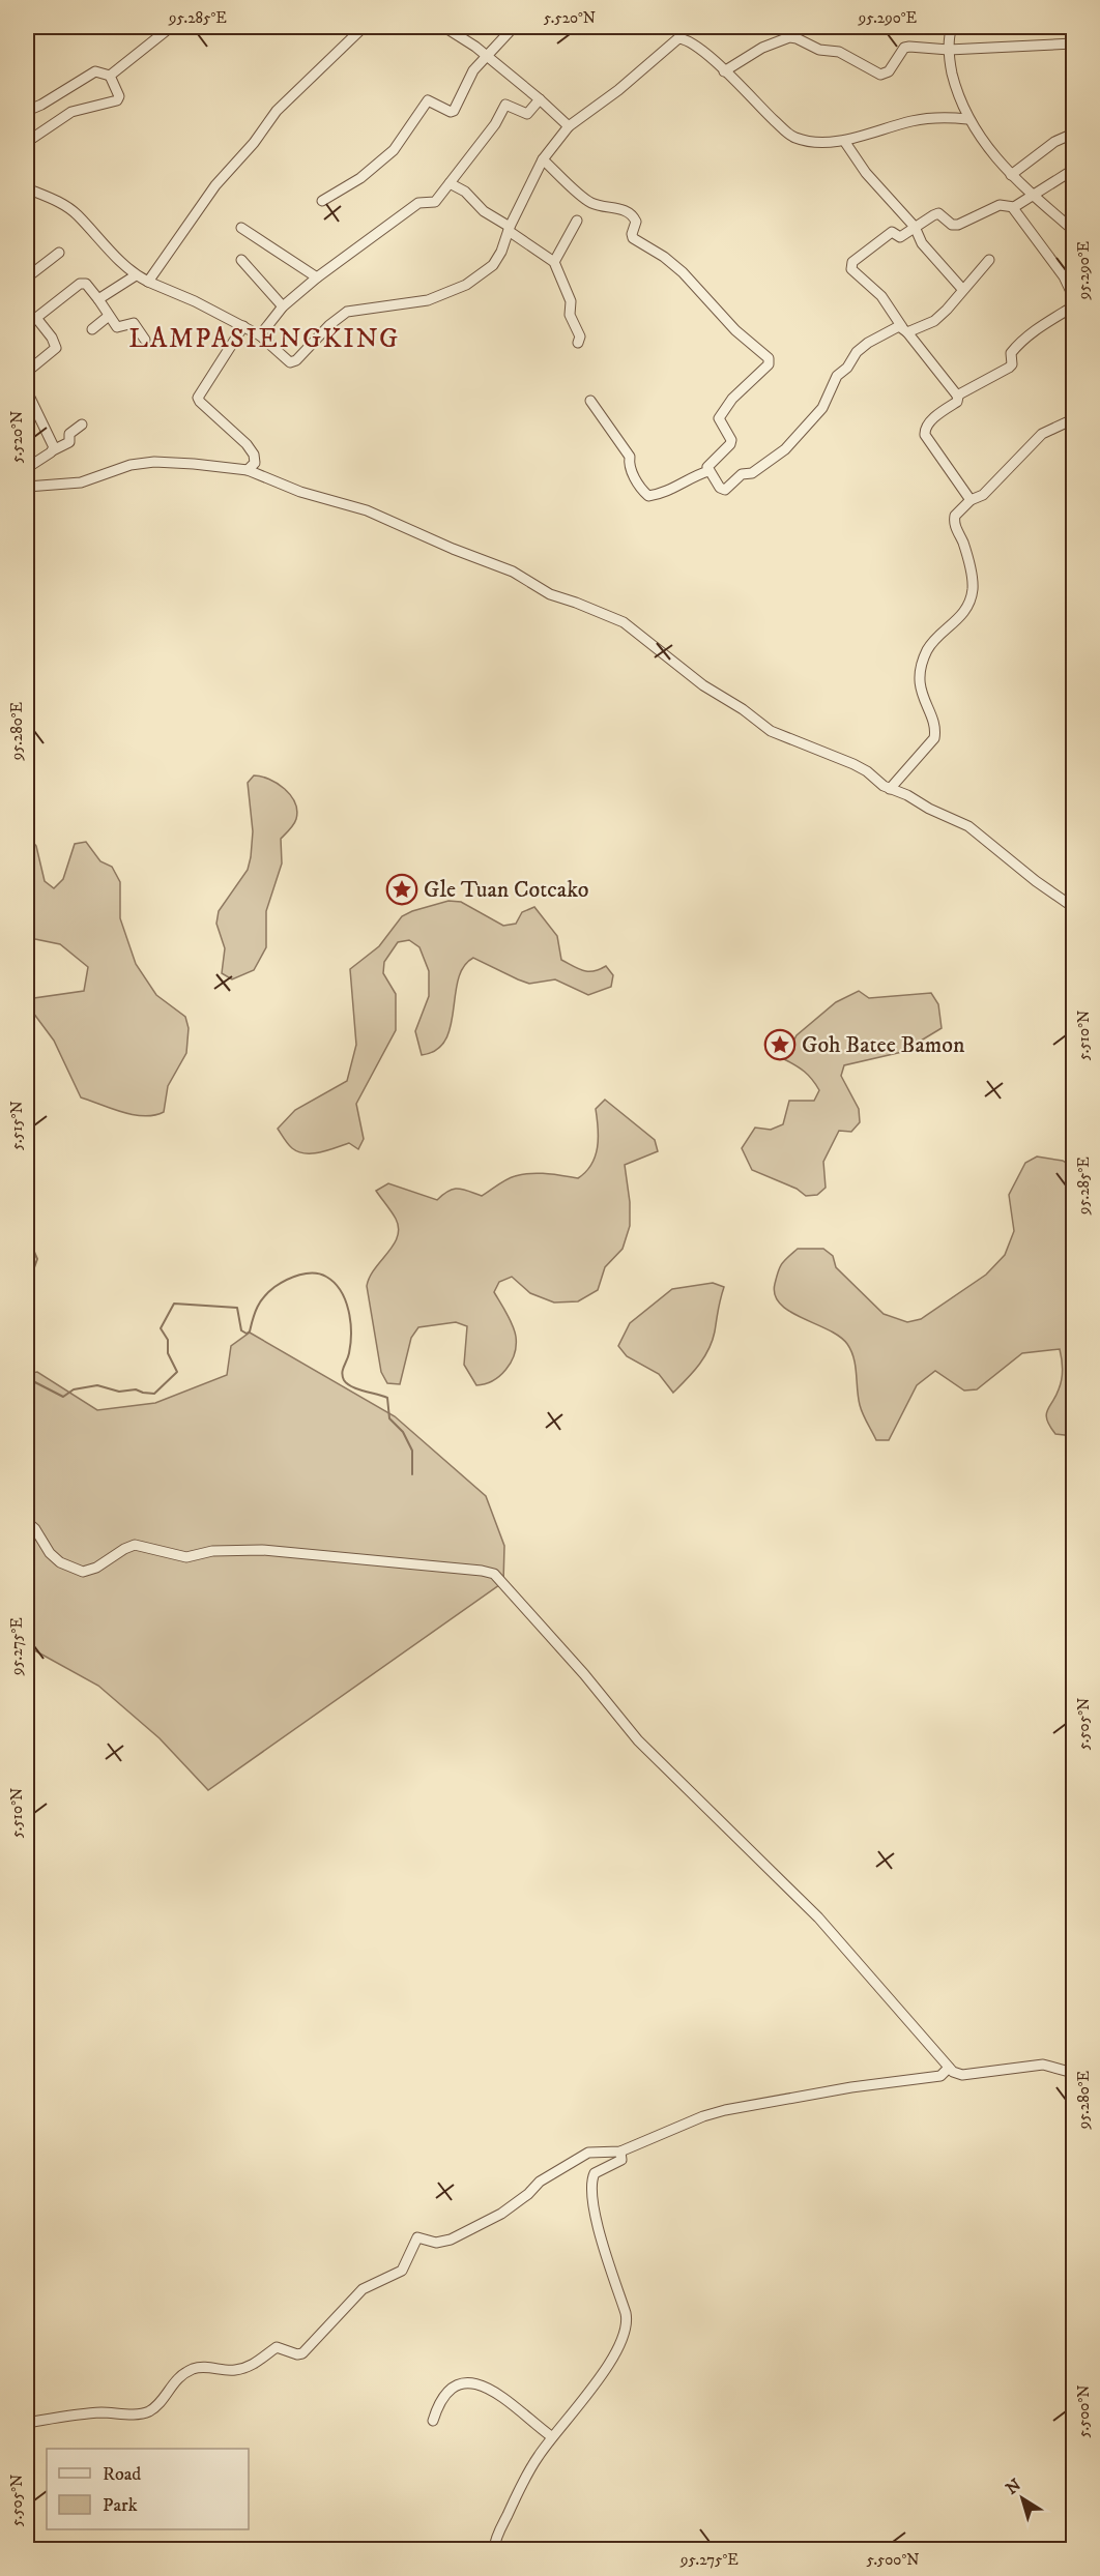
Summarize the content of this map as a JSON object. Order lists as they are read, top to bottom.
{
  "districts": ["LAMPASIENGKING"],
  "places": {
    "place": ["Gle Tuan Cotcako", "Goh Batee Bamon"]
  },
  "legend": ["Road", "Park"],
  "north": "top left",
  "coordinates": [
    "95.285°E",
    "5.520°N",
    "95.290°E",
    "95.280°E",
    "5.510°N",
    "5.515°N",
    "95.275°E",
    "5.505°N",
    "5.500°N"
  ]
}
